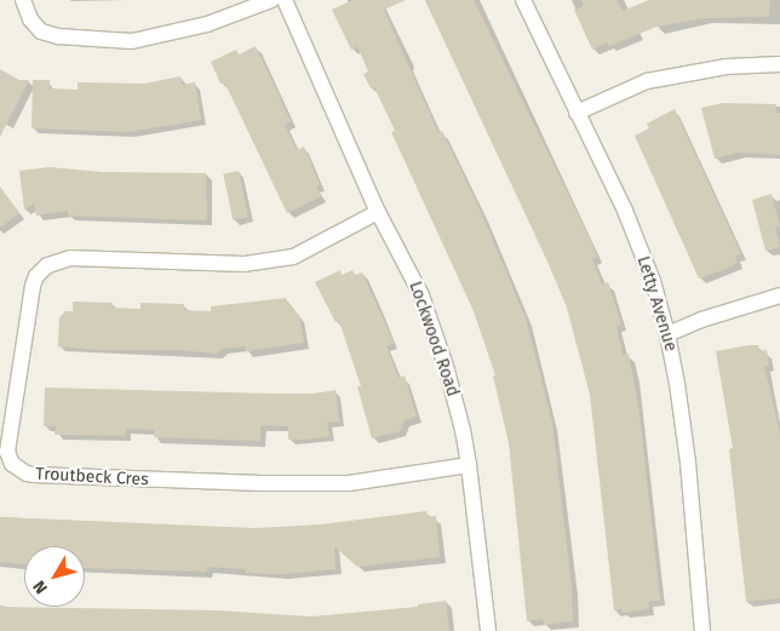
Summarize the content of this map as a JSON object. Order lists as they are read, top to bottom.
{
  "streets": {
    "street": ["Letty Avenue", "Lockwood Road", "Troutbeck Cres"]
  },
  "crossings": [
    ["Lockwood Road", "Troutbeck Cres"]
  ],
  "north": "bottom left"
}
